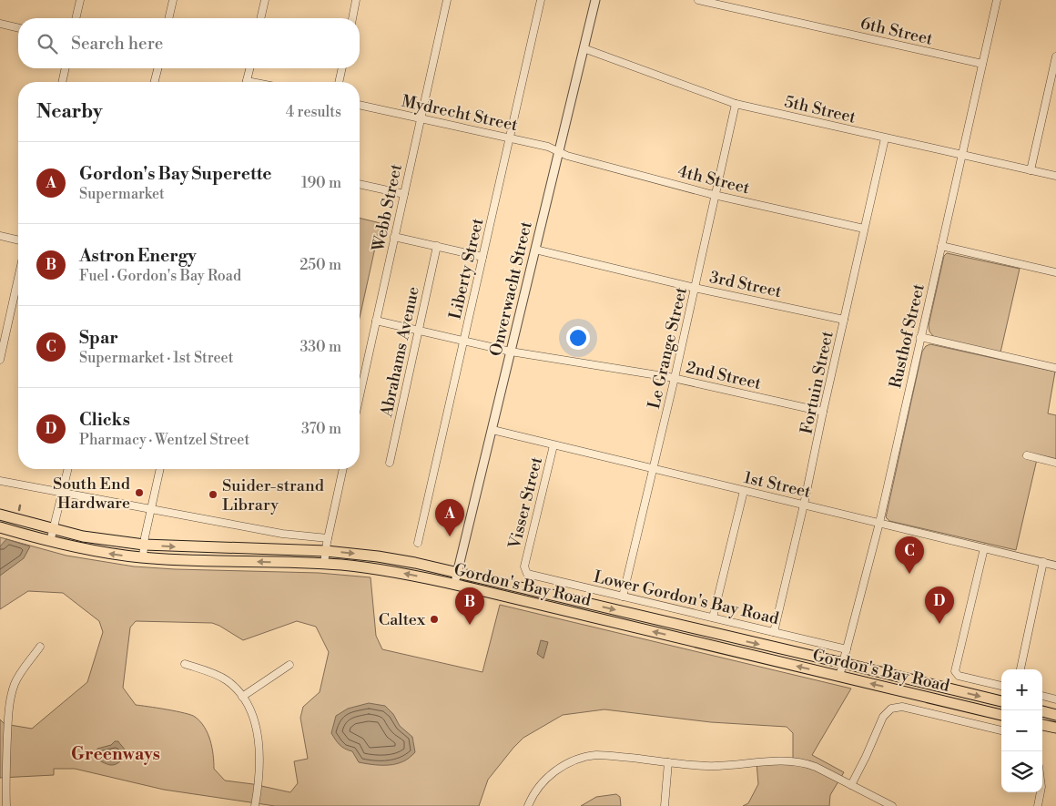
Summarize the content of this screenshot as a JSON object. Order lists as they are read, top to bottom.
{
  "streets": {
    "main road": ["Gordon's Bay Road"],
    "street": [
      "6th Street",
      "5th Street",
      "Mydrecht Street",
      "4th Street",
      "Webb Street",
      "Liberty Street",
      "3rd Street",
      "Onverwacht Street",
      "Rusthof Street",
      "Le Grange Street",
      "Abrahams Avenue",
      "2nd Street",
      "Fortuin Street",
      "1st Street",
      "Visser Street",
      "Lower Gordon's Bay Road"
    ]
  },
  "crossings": [
    ["6th Street", "Rusthof Street"],
    ["5th Street", "Onverwacht Street"],
    ["5th Street", "Rusthof Street"],
    ["5th Street", "Le Grange Street"],
    ["5th Street", "Fortuin Street"],
    ["Mydrecht Street", "4th Street"],
    ["Mydrecht Street", "Webb Street"],
    ["Mydrecht Street", "Liberty Street"],
    ["Mydrecht Street", "Onverwacht Street"],
    ["4th Street", "Onverwacht Street"],
    ["4th Street", "Le Grange Street"],
    ["4th Street", "Fortuin Street"],
    ["Webb Street", "2nd Street"],
    ["Liberty Street", "2nd Street"],
    ["3rd Street", "Onverwacht Street"],
    ["3rd Street", "Le Grange Street"],
    ["3rd Street", "Fortuin Street"],
    ["Onverwacht Street", "2nd Street"],
    ["Onverwacht Street", "1st Street"],
    ["Onverwacht Street", "Gordon's Bay Road"],
    ["Rusthof Street", "1st Street"],
    ["Rusthof Street", "Gordon's Bay Road"],
    ["Rusthof Street", "Lower Gordon's Bay Road"],
    ["Le Grange Street", "2nd Street"],
    ["Le Grange Street", "1st Street"],
    ["Le Grange Street", "Lower Gordon's Bay Road"],
    ["Abrahams Avenue", "2nd Street"],
    ["2nd Street", "Fortuin Street"],
    ["Fortuin Street", "1st Street"],
    ["Fortuin Street", "Lower Gordon's Bay Road"],
    ["1st Street", "Visser Street"],
    ["Visser Street", "Lower Gordon's Bay Road"]
  ],
  "districts": ["Greenways"],
  "places": ["South End Hardware", "Suider-strand Library", "Caltex"],
  "page": {
    "search": "Search here",
    "heading": ["Nearby", "4 results"],
    "list": [
      {
        "mark": "A",
        "name": "Gordon's Bay Superette",
        "note": "Supermarket",
        "value": "190 m"
      },
      {
        "mark": "B",
        "name": "Astron Energy",
        "note": "Fuel · Gordon's Bay Road",
        "value": "250 m"
      },
      {
        "mark": "C",
        "name": "Spar",
        "note": "Supermarket · 1st Street",
        "value": "330 m"
      },
      {
        "mark": "D",
        "name": "Clicks",
        "note": "Pharmacy · Wentzel Street",
        "value": "370 m"
      }
    ],
    "pins": [
      "A",
      "C",
      "D",
      "B"
    ],
    "map_buttons": ["+", "−"]
  }
}
